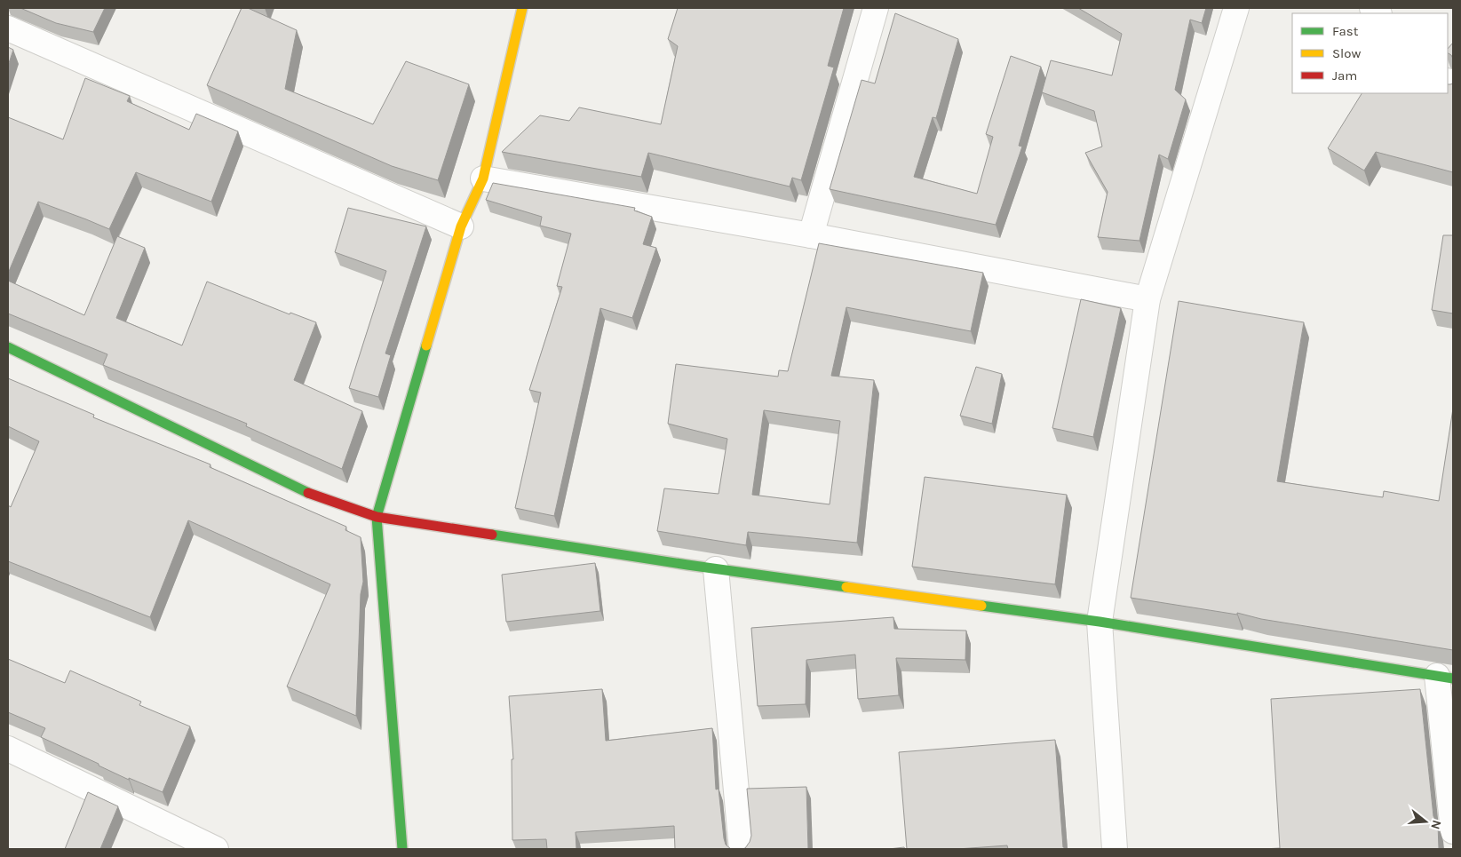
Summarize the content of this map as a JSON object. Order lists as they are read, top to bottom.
{
  "legend": ["Fast", "Slow", "Jam"],
  "north": "right"
}
